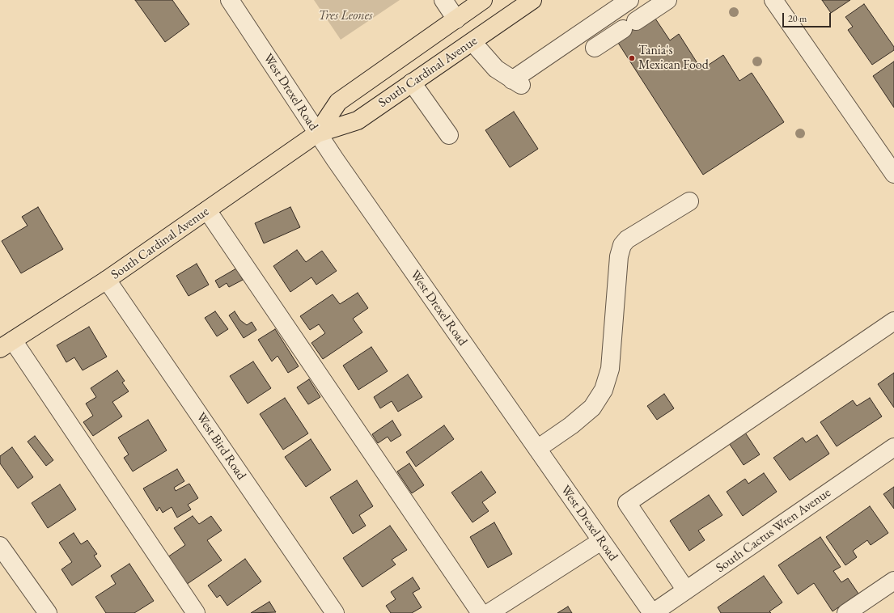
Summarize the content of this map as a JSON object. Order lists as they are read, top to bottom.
{
  "streets": {
    "main road": ["South Cardinal Avenue"],
    "street": ["West Drexel Road", "West Bird Road", "South Cactus Wren Avenue"]
  },
  "crossings": [
    ["South Cardinal Avenue", "West Drexel Road"],
    ["South Cardinal Avenue", "West Bird Road"],
    ["West Drexel Road", "South Cactus Wren Avenue"]
  ],
  "parks": ["Tres Leones"],
  "places": ["Tania's Mexican Food"],
  "scale_bar": "20 m"
}
